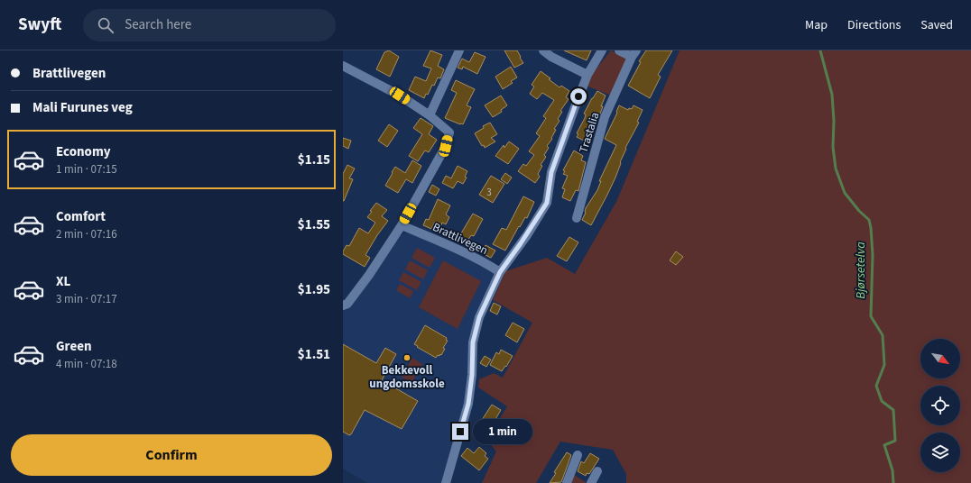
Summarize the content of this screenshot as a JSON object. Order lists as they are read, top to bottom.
{
  "streets": {
    "street": ["Trastalia", "Brattlivegen"]
  },
  "water": ["Bjørsetelva"],
  "places": ["Bekkevoll ungdomsskole"],
  "house_numbers": ["3"],
  "north": "bottom right",
  "page": {
    "header": "Swyft",
    "search": "Search here",
    "nav": ["Map", "Directions", "Saved"],
    "banner": ["Brattlivegen", "Mali Furunes veg"],
    "list": [
      {
        "name": "Economy",
        "note": "1 min · 07:15",
        "value": "$1.15"
      },
      {
        "name": "Comfort",
        "note": "2 min · 07:16",
        "value": "$1.55"
      },
      {
        "name": "XL",
        "note": "3 min · 07:17",
        "value": "$1.95"
      },
      {
        "name": "Green",
        "note": "4 min · 07:18",
        "value": "$1.51"
      }
    ],
    "bubble": "1 min",
    "buttons": "Confirm"
  }
}
